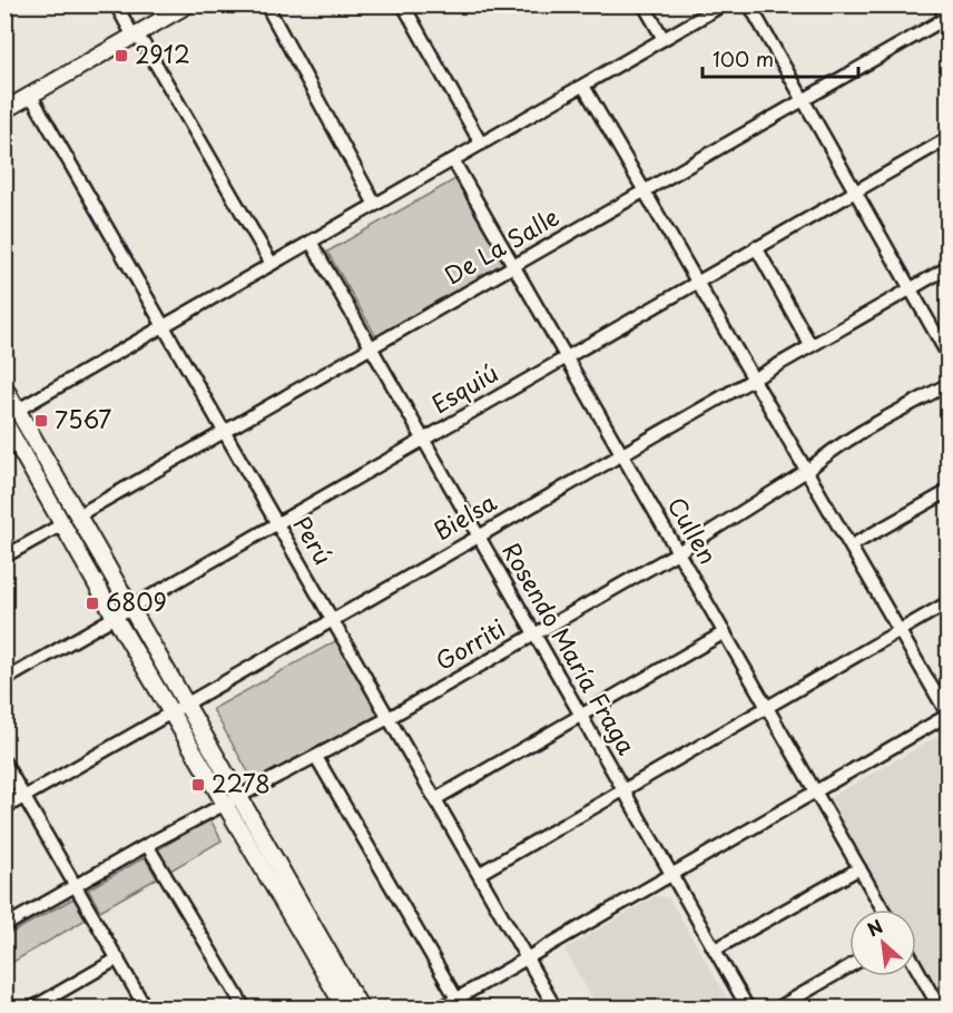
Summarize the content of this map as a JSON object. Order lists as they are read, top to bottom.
{
  "streets": {
    "street": [
      "De La Salle",
      "Esquiú",
      "Bielsa",
      "Cullen",
      "Perú",
      "Gorriti",
      "Rosendo María Fraga"
    ]
  },
  "crossings": [
    ["De La Salle", "Cullen"],
    ["De La Salle", "Perú"],
    ["De La Salle", "Rosendo María Fraga"],
    ["Esquiú", "Cullen"],
    ["Esquiú", "Perú"],
    ["Esquiú", "Rosendo María Fraga"],
    ["Bielsa", "Cullen"],
    ["Bielsa", "Perú"],
    ["Bielsa", "Rosendo María Fraga"],
    ["Cullen", "Gorriti"],
    ["Perú", "Gorriti"],
    ["Gorriti", "Rosendo María Fraga"]
  ],
  "places": {
    "transit": [
      "2912",
      "7567",
      "6809",
      "2278"
    ]
  },
  "scale_bar": "100 m",
  "north": "top left"
}
